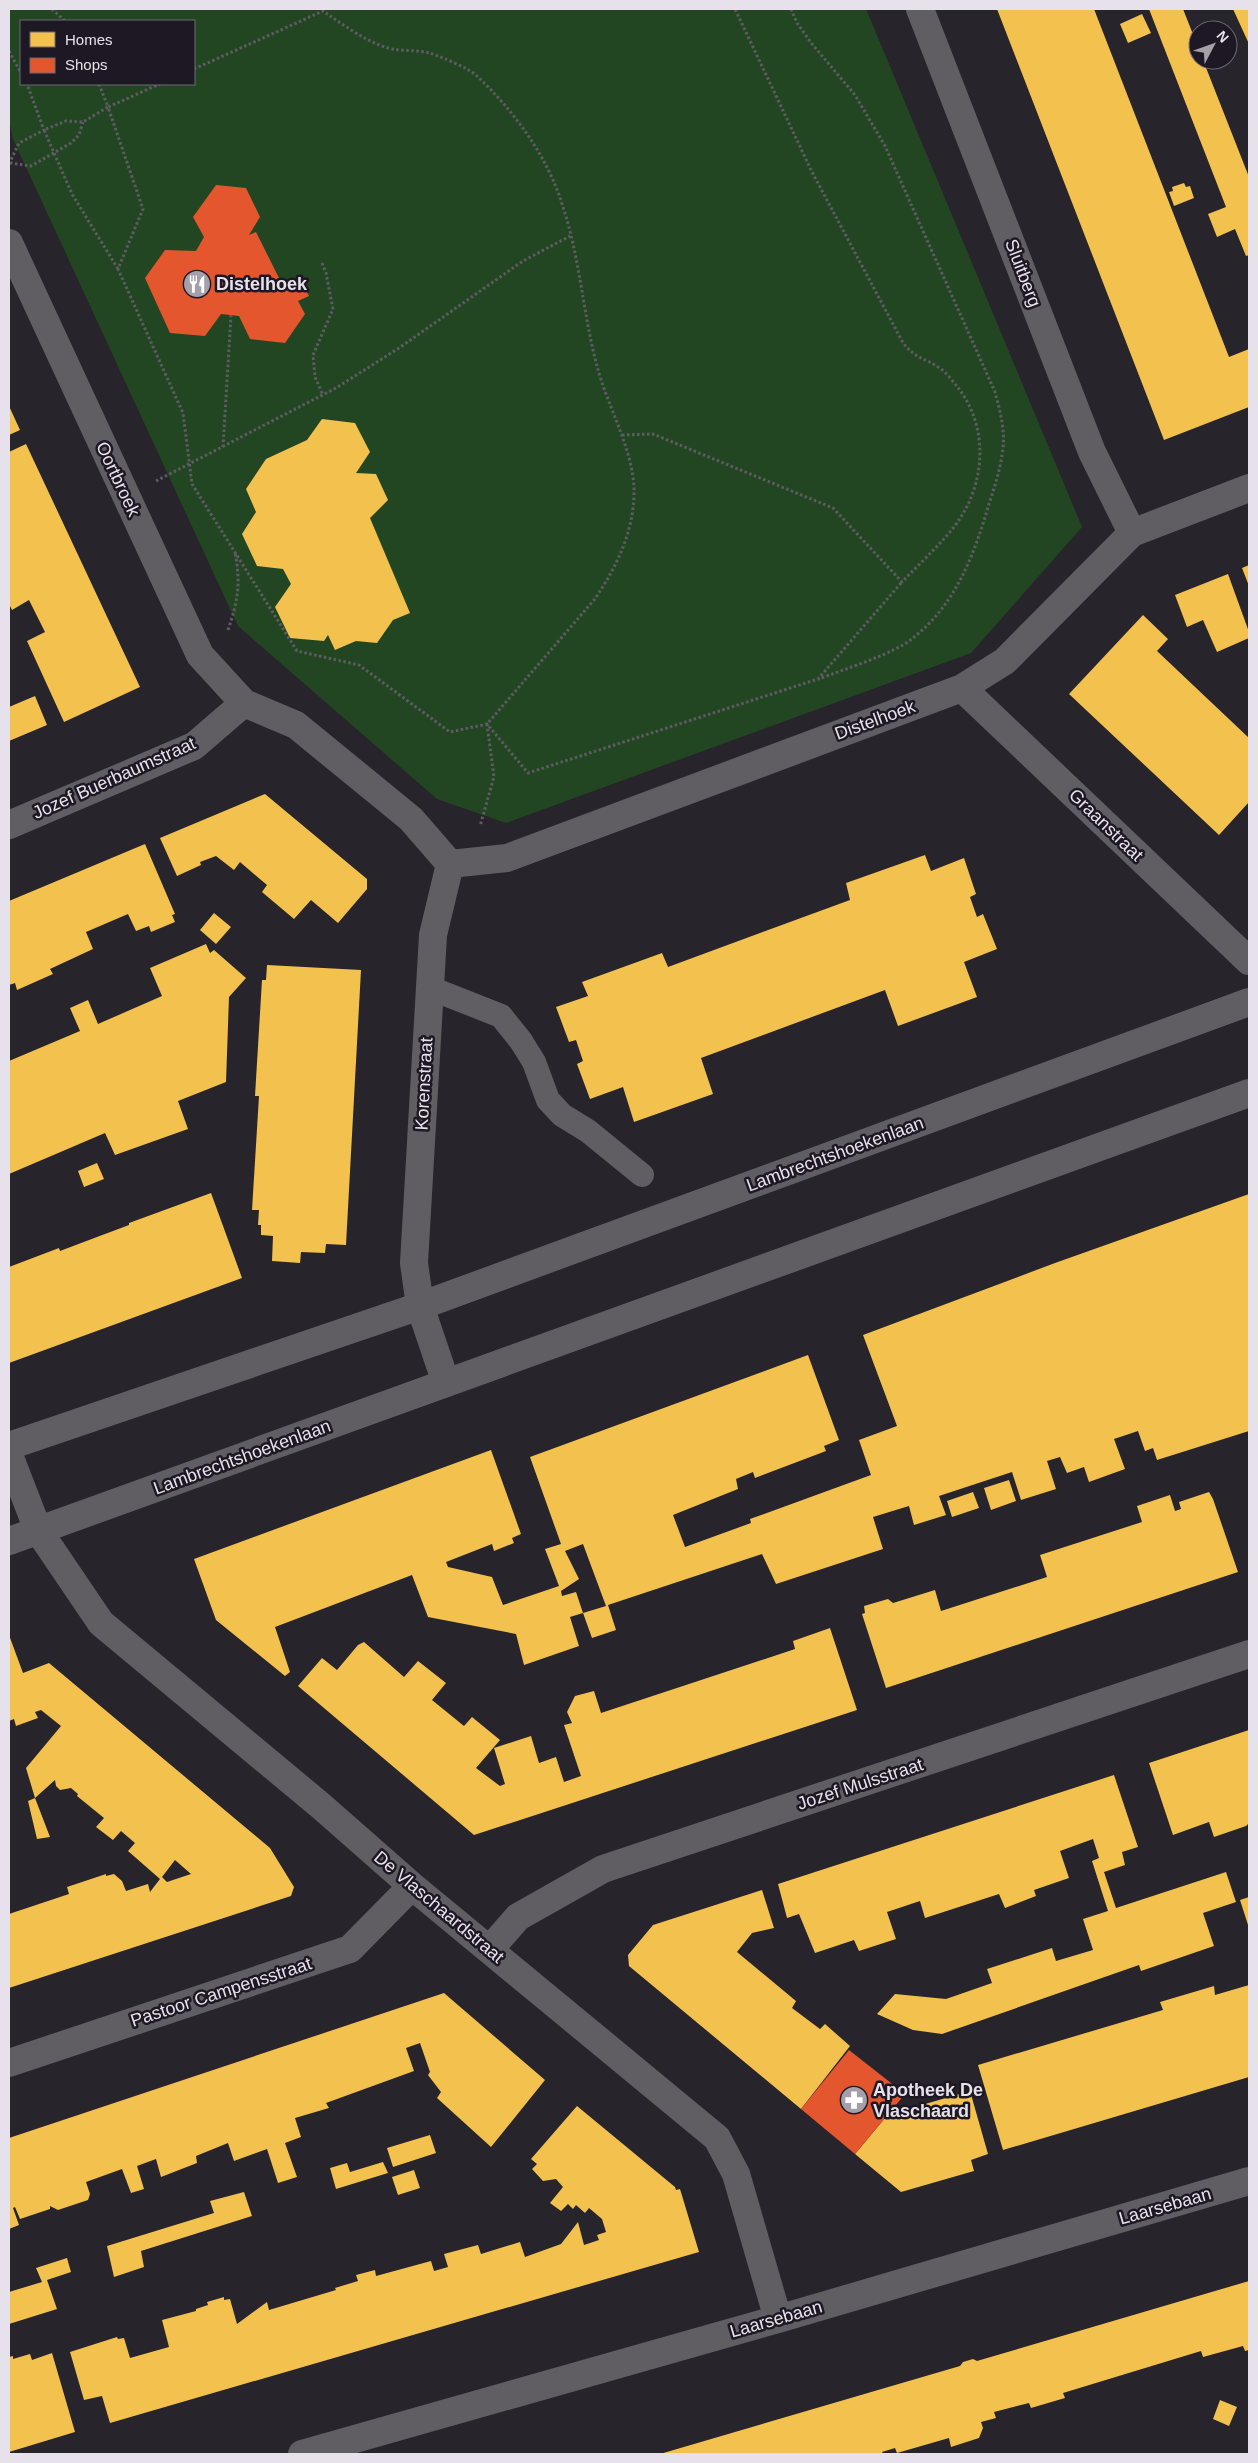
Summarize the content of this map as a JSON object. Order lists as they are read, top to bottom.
{
  "streets": {
    "street": [
      "Sluitberg",
      "Oortbroek",
      "Distelhoek",
      "Jozef Buerbaumstraat",
      "Graanstraat",
      "Korenstraat",
      "Lambrechtshoekenlaan",
      "Jozef Mulsstraat",
      "De Vlaschaardstraat",
      "Pastoor Campensstraat",
      "Laarsebaan"
    ]
  },
  "crossings": [
    ["Sluitberg", "Distelhoek"],
    ["Oortbroek", "Jozef Buerbaumstraat"],
    ["Distelhoek", "Graanstraat"],
    ["Distelhoek", "Korenstraat"],
    ["Korenstraat", "Lambrechtshoekenlaan"],
    ["Lambrechtshoekenlaan", "De Vlaschaardstraat"],
    ["Jozef Mulsstraat", "De Vlaschaardstraat"],
    ["De Vlaschaardstraat", "Pastoor Campensstraat"],
    ["De Vlaschaardstraat", "Laarsebaan"]
  ],
  "places": {
    "restaurant": ["Distelhoek"],
    "pharmacy": ["Apotheek De Vlaschaard"]
  },
  "legend": ["Homes", "Shops"],
  "north": "top right"
}
